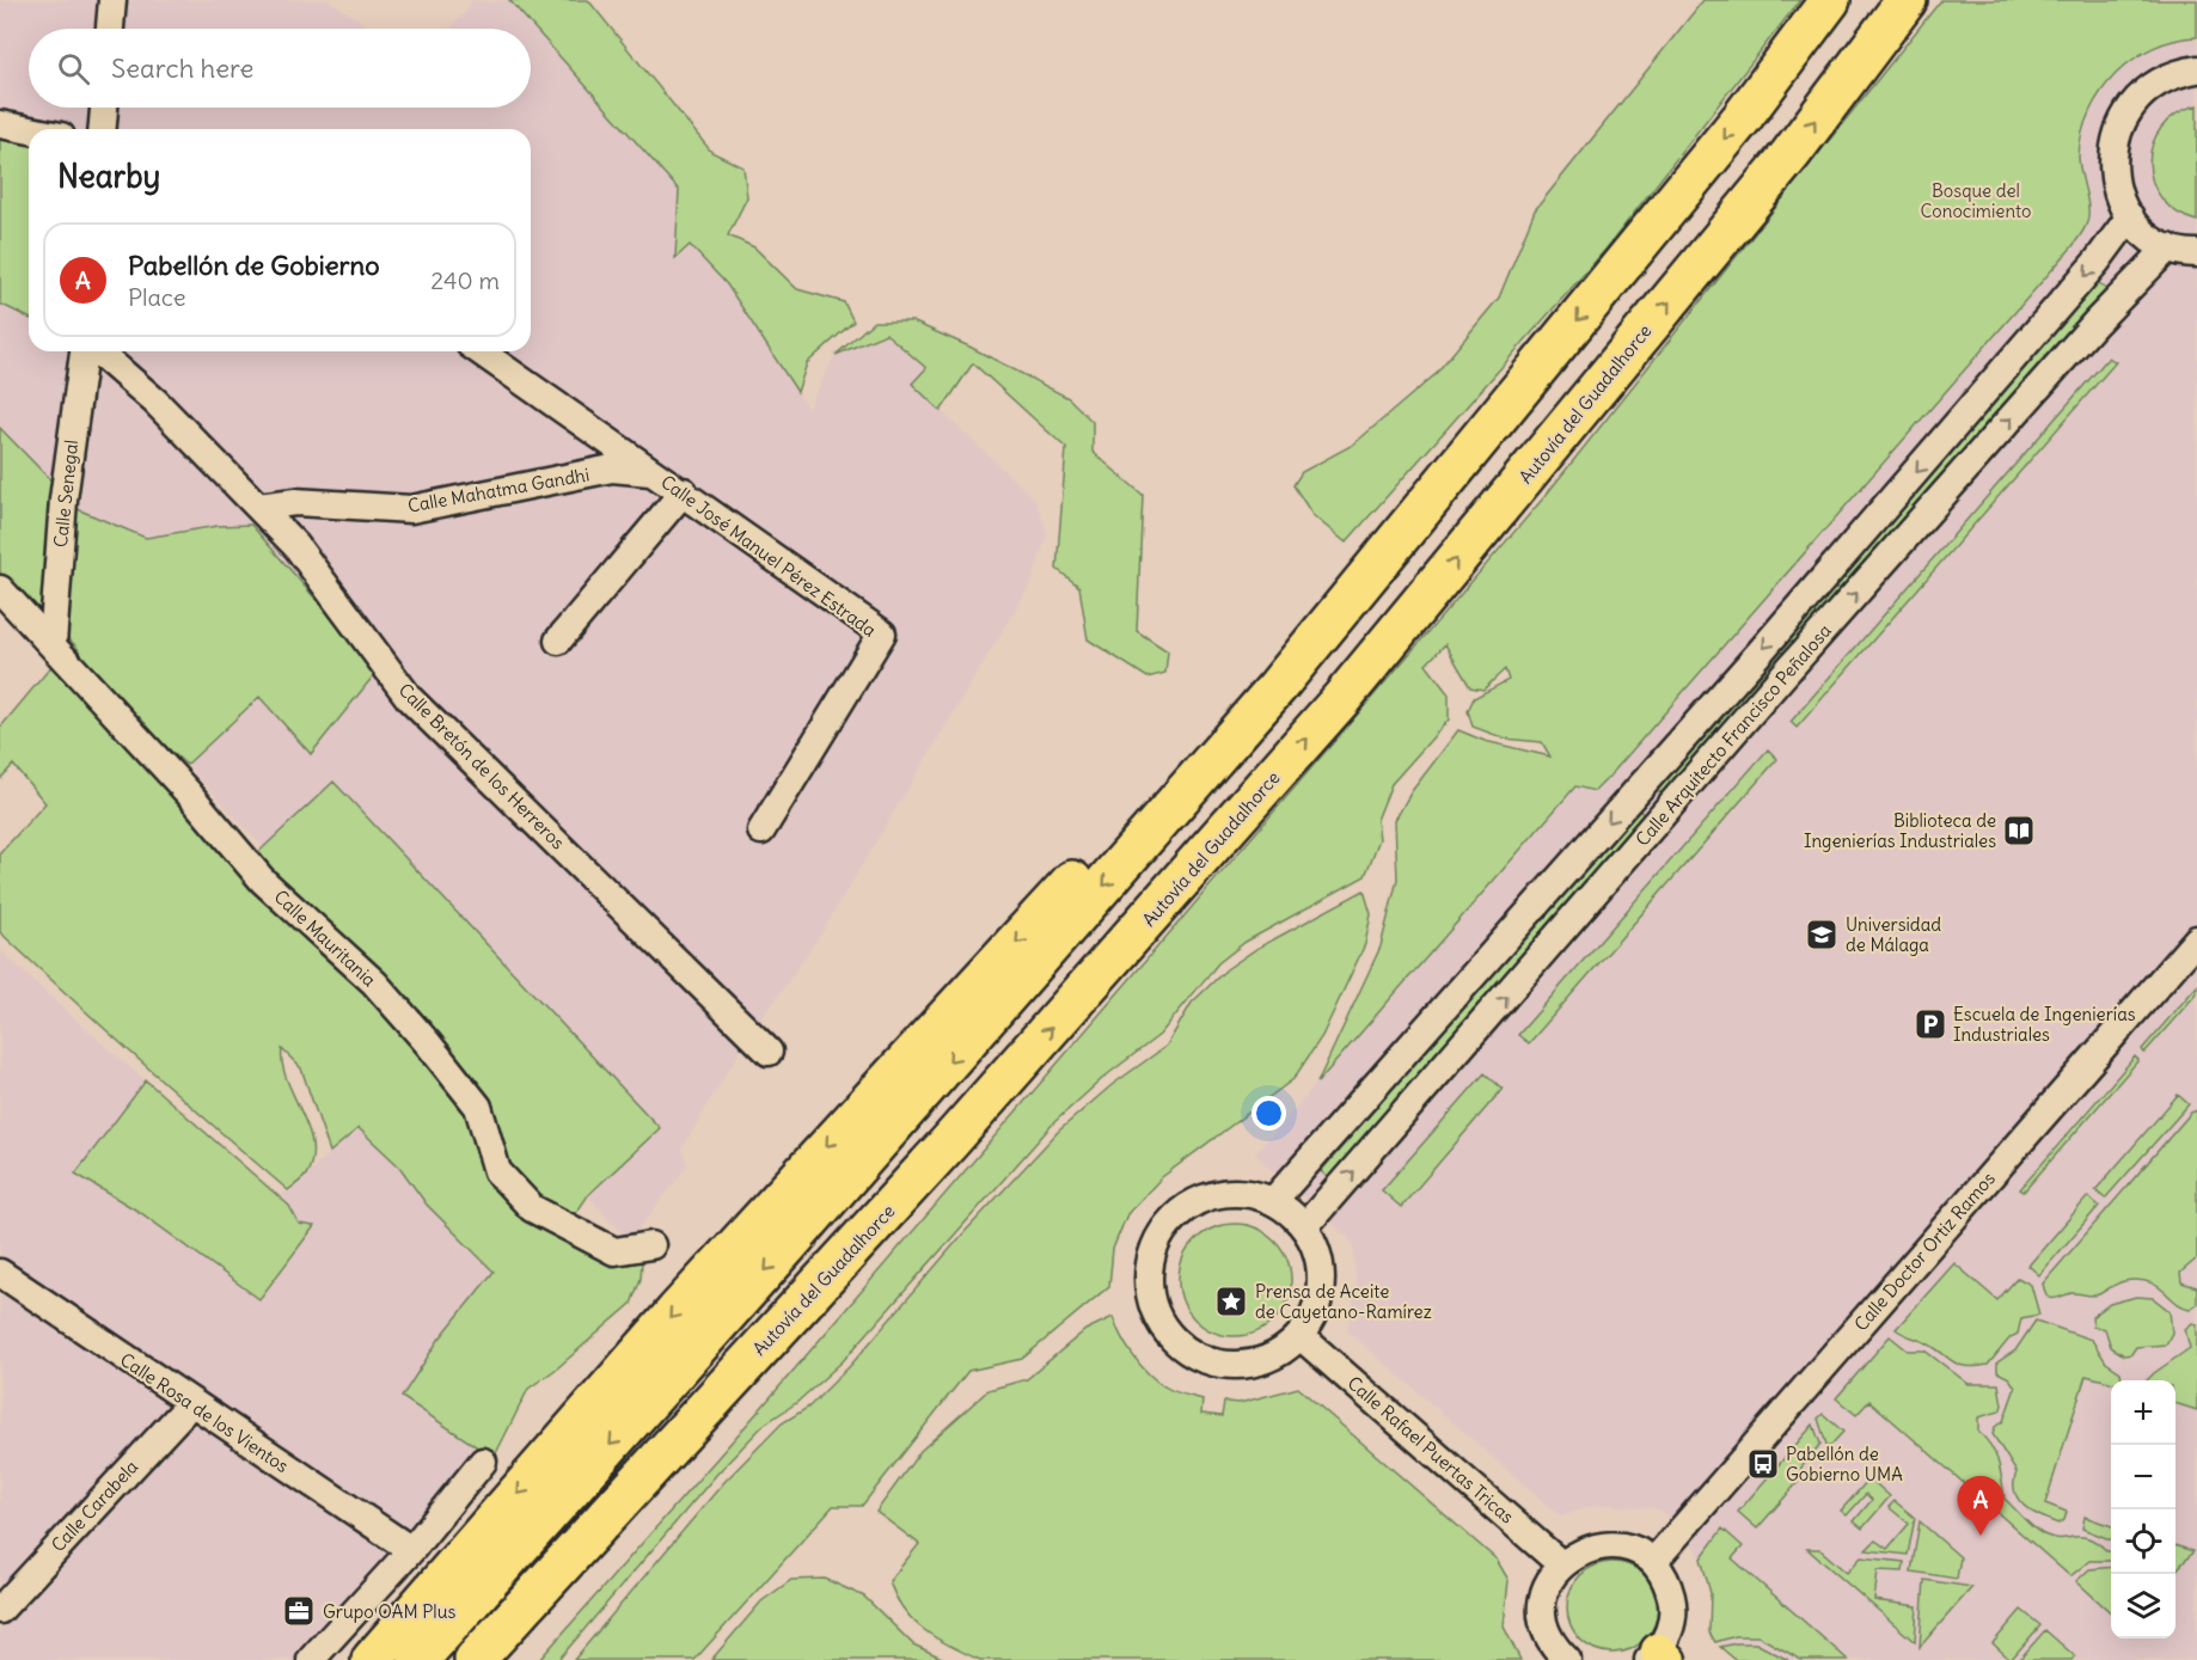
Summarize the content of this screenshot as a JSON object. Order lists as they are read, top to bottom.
{
  "streets": {
    "highway": ["Autovía del Guadalhorce"],
    "street": [
      "Calle Mahatma Gandhi",
      "Calle Senegal",
      "Calle José Manuel Pérez Estrada",
      "Calle Arquitecto Francisco Peñalosa",
      "Calle Bretón de los Herreros",
      "Calle Mauritania",
      "Calle Doctor Ortiz Ramos",
      "Calle Rosa de los Vientos",
      "Calle Rafael Puertas Tricas",
      "Calle Carabela"
    ]
  },
  "crossings": [
    ["Calle Mahatma Gandhi", "Calle José Manuel Pérez Estrada"],
    ["Calle Mahatma Gandhi", "Calle Bretón de los Herreros"],
    ["Calle Senegal", "Calle Mauritania"],
    ["Calle Arquitecto Francisco Peñalosa", "Calle Rafael Puertas Tricas"],
    ["Calle Rosa de los Vientos", "Calle Carabela"]
  ],
  "parks": ["Bosque del Conocimiento"],
  "places": {
    "library": ["Biblioteca de Ingenierías Industriales"],
    "school or university": ["Universidad de Málaga"],
    "parking": ["Escuela de Ingenierías Industriales"],
    "place": ["Prensa de Aceite de Cayetano-Ramírez"],
    "bus stop": ["Pabellón de Gobierno UMA"],
    "office": ["Grupo OAM Plus"]
  },
  "page": {
    "search": "Search here",
    "heading": "Nearby",
    "list": [
      {
        "mark": "A",
        "name": "Pabellón de Gobierno",
        "note": "Place",
        "value": "240 m"
      }
    ],
    "map_buttons": ["+", "−"],
    "pins": "A"
  }
}
